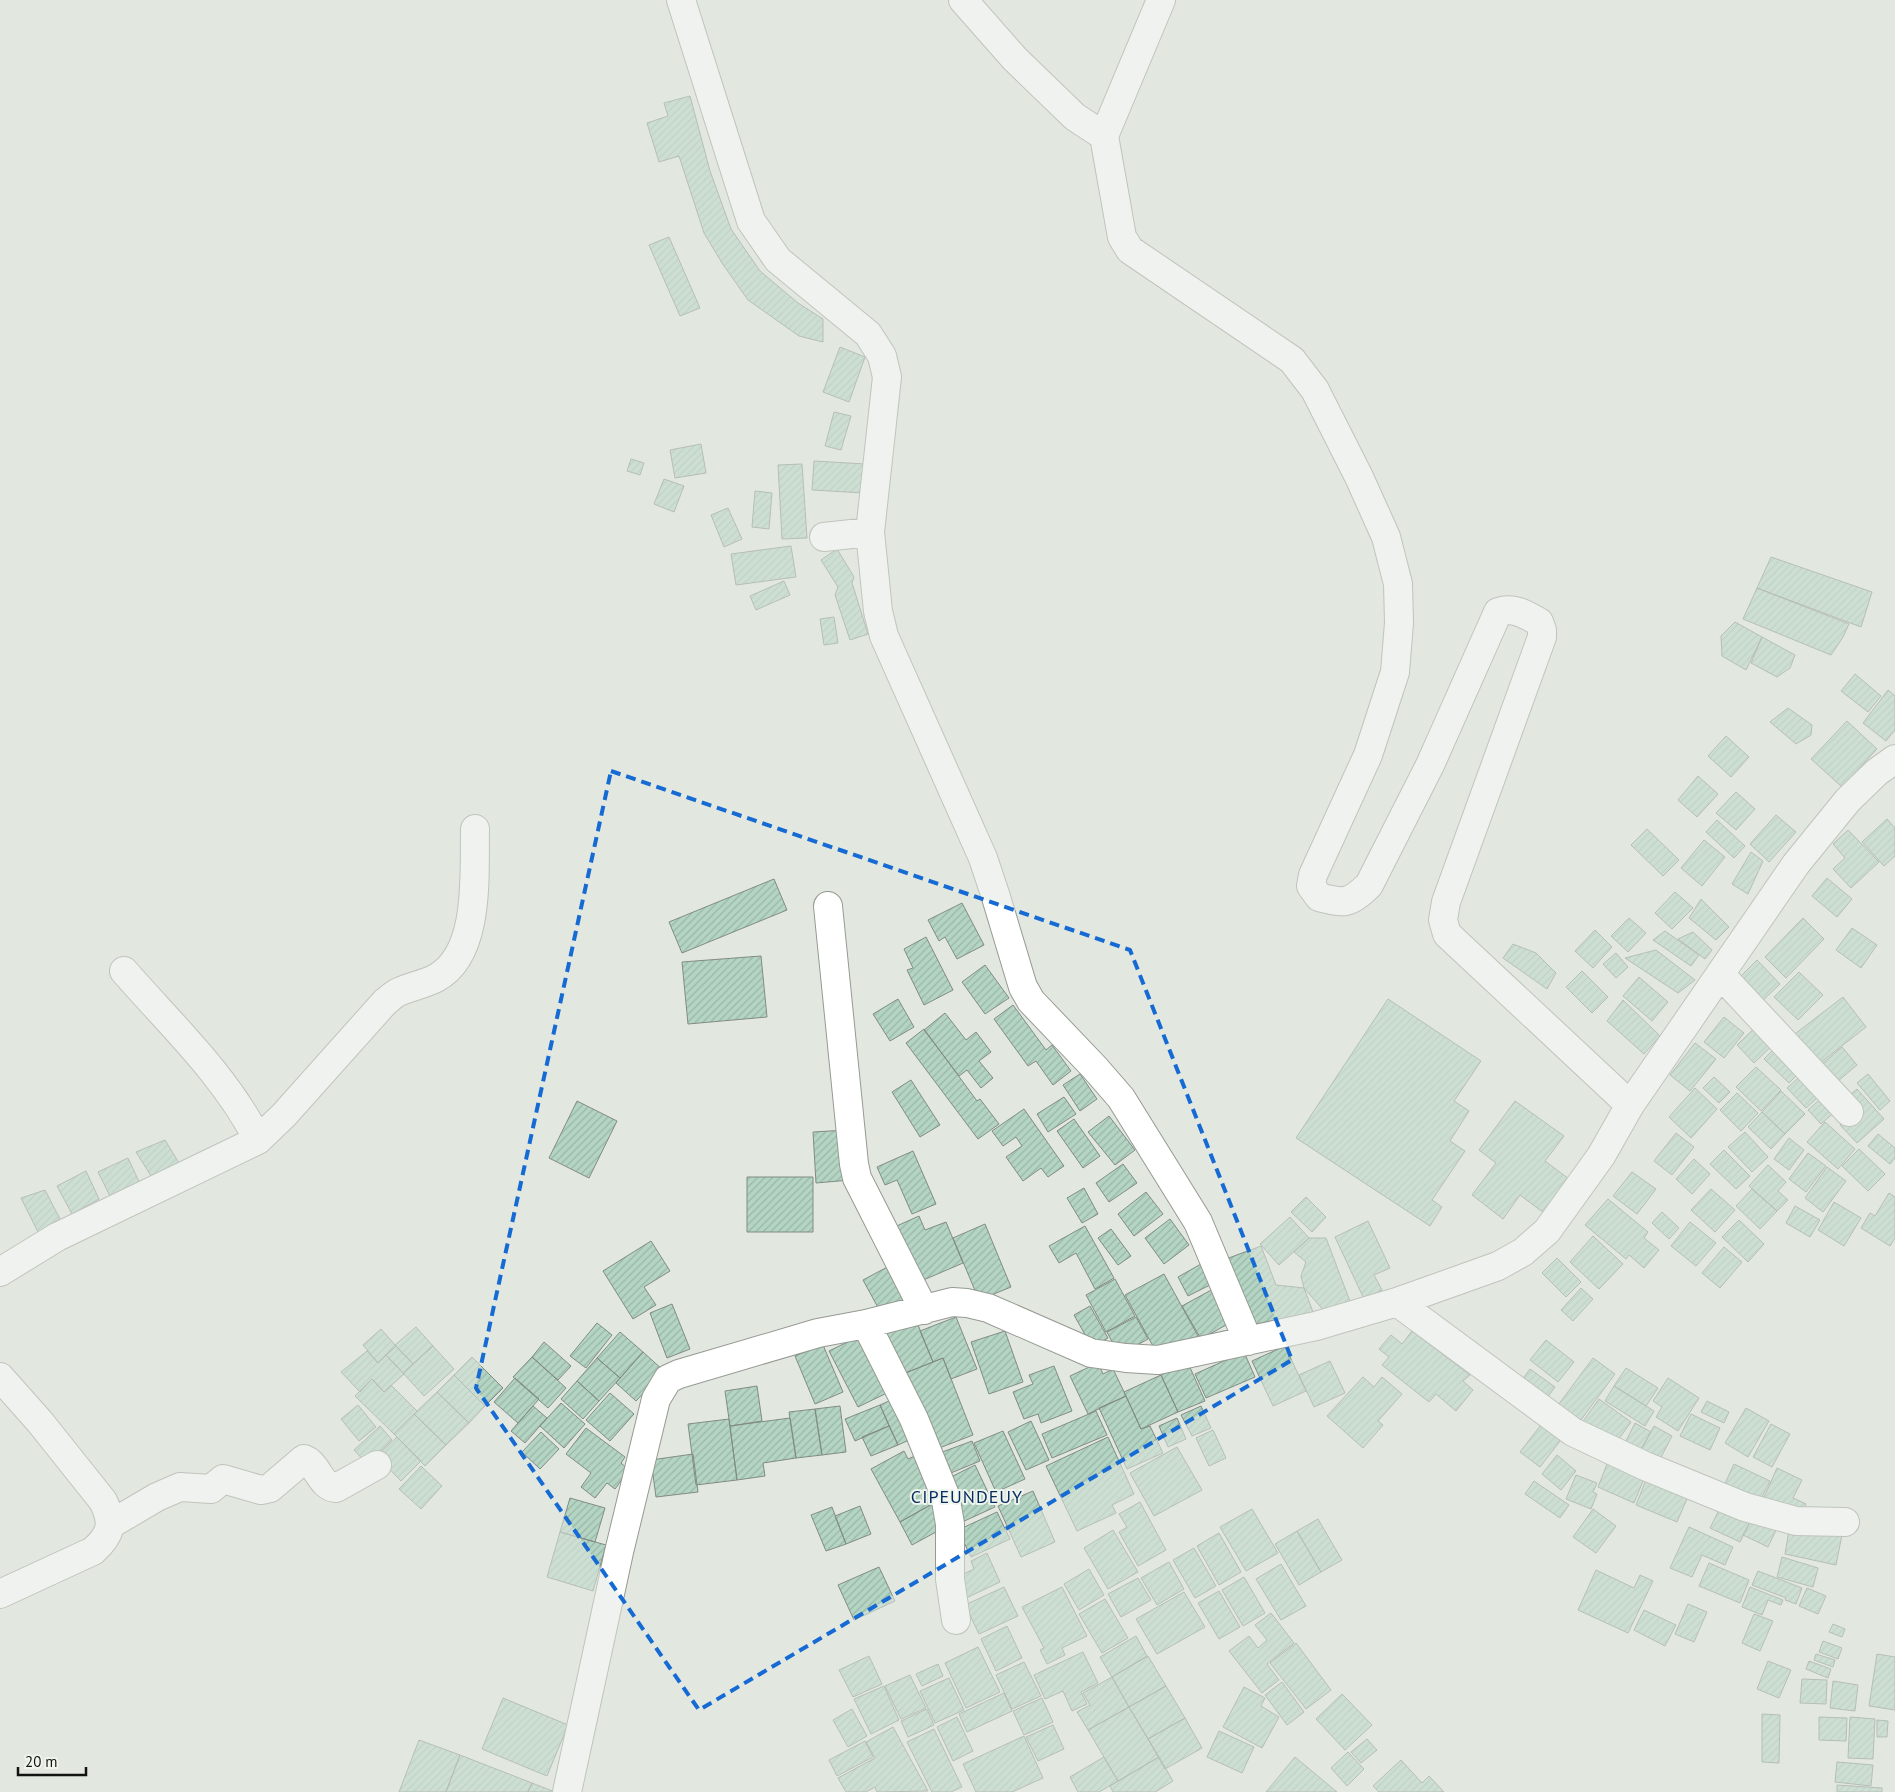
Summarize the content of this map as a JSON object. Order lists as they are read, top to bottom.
{
  "districts": ["CIPEUNDEUY"],
  "scale_bar": "20 m"
}
